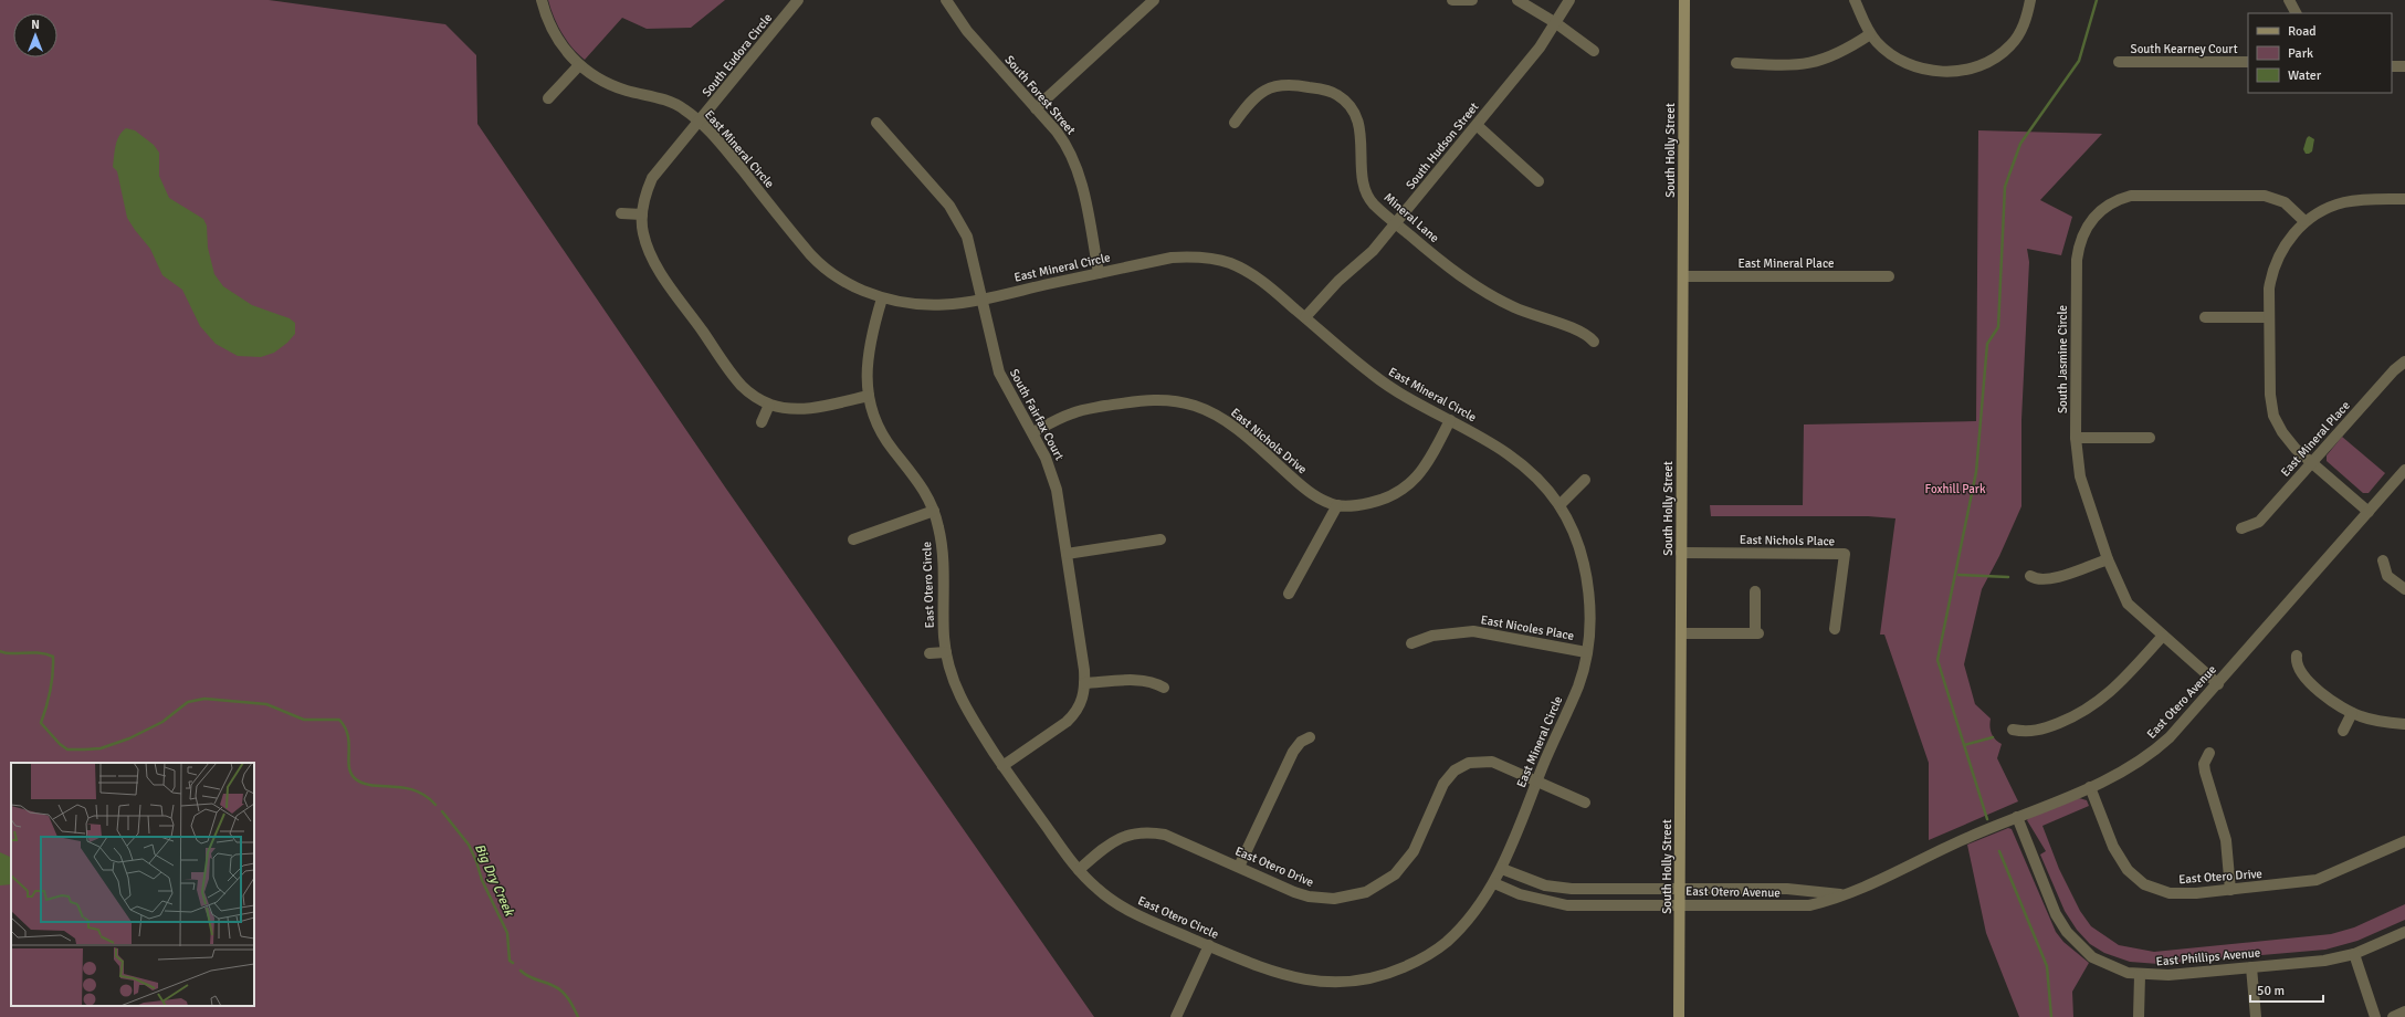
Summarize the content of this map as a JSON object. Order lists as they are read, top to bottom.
{
  "streets": {
    "main road": ["South Holly Street"],
    "street": [
      "South Kearney Court",
      "South Eudora Circle",
      "South Forest Street",
      "South Hudson Street",
      "East Mineral Circle",
      "Mineral Lane",
      "East Mineral Place",
      "South Jasmine Circle",
      "South Fairfax Court",
      "East Nichols Drive",
      "East Nichols Place",
      "East Otero Circle",
      "East Nicoles Place",
      "East Otero Avenue",
      "East Otero Drive",
      "East Phillips Avenue"
    ]
  },
  "crossings": [
    ["South Eudora Circle", "East Mineral Circle"],
    ["South Eudora Circle", "East Otero Circle"],
    ["South Forest Street", "East Mineral Circle"],
    ["South Hudson Street", "East Mineral Circle"],
    ["South Hudson Street", "Mineral Lane"],
    ["East Mineral Circle", "South Fairfax Court"],
    ["East Mineral Circle", "East Nichols Drive"],
    ["East Mineral Circle", "East Otero Circle"],
    ["East Mineral Circle", "East Nicoles Place"],
    ["East Mineral Circle", "East Otero Avenue"],
    ["East Mineral Circle", "East Otero Drive"],
    ["South Holly Street", "East Mineral Place"],
    ["South Holly Street", "East Nichols Place"],
    ["South Holly Street", "East Otero Avenue"],
    ["South Jasmine Circle", "East Otero Avenue"],
    ["South Fairfax Court", "East Nichols Drive"],
    ["South Fairfax Court", "East Otero Circle"],
    ["East Otero Circle", "East Otero Avenue"],
    ["East Otero Circle", "East Otero Drive"],
    ["East Otero Avenue", "East Otero Drive"],
    ["East Otero Avenue", "East Phillips Avenue"]
  ],
  "water": ["Big Dry Creek"],
  "parks": ["Foxhill Park"],
  "legend": ["Road", "Park", "Water"],
  "scale_bar": "50 m",
  "north": "top"
}
